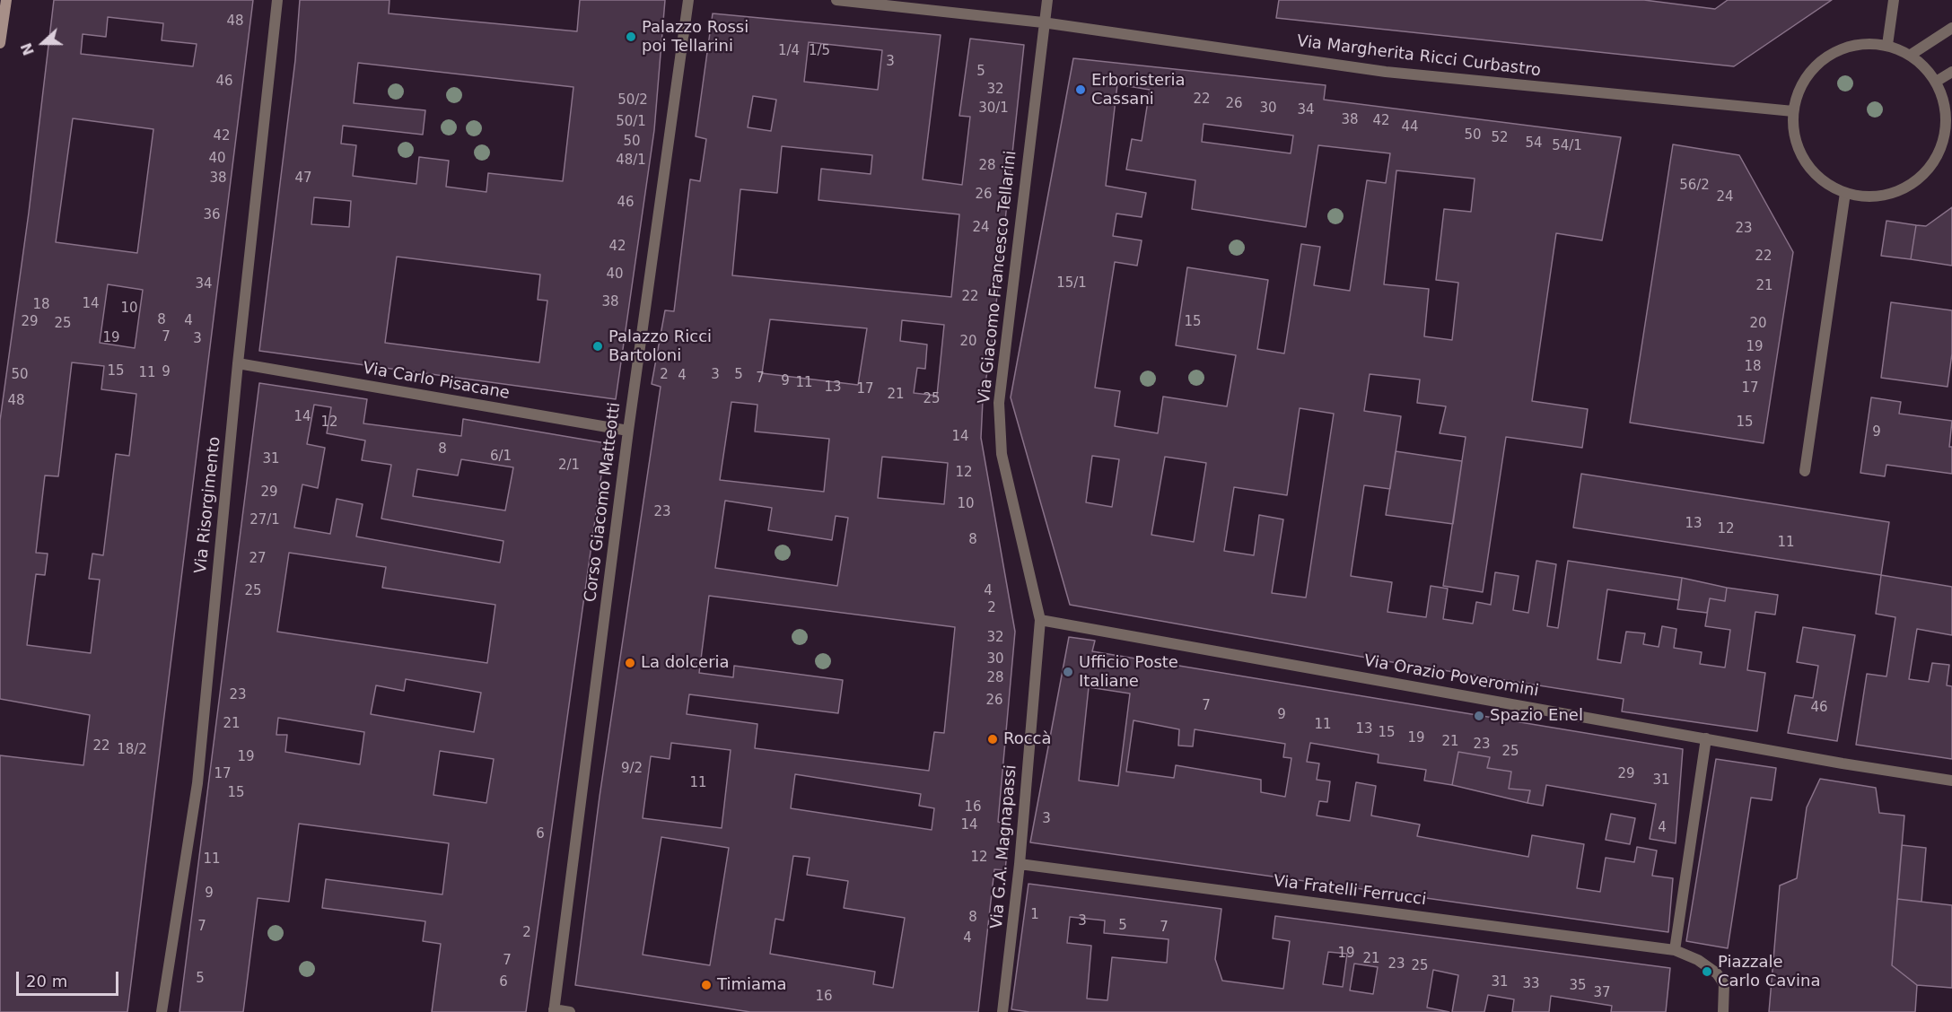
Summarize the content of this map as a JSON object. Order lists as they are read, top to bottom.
{
  "streets": {
    "street": [
      "Via Margherita Ricci Curbastro",
      "Via Giacomo Francesco Tellarini",
      "Via Carlo Pisacane",
      "Corso Giacomo Matteotti",
      "Via Risorgimento",
      "Via Orazio Poveromini",
      "Via G.A. Magnapassi",
      "Via Fratelli Ferrucci"
    ]
  },
  "crossings": [
    ["Via Margherita Ricci Curbastro", "Via Giacomo Francesco Tellarini"],
    ["Via Giacomo Francesco Tellarini", "Via Orazio Poveromini"],
    ["Via Giacomo Francesco Tellarini", "Via G.A. Magnapassi"],
    ["Via Carlo Pisacane", "Corso Giacomo Matteotti"],
    ["Via Carlo Pisacane", "Via Risorgimento"],
    ["Via Orazio Poveromini", "Via G.A. Magnapassi"],
    ["Via G.A. Magnapassi", "Via Fratelli Ferrucci"]
  ],
  "places": [
    "Palazzo Rossi poi Tellarini",
    "Erboristeria Cassani",
    "Palazzo Ricci Bartoloni",
    "La dolceria",
    "Ufficio Poste Italiane",
    "Spazio Enel",
    "Roccà",
    "Piazzale Carlo Cavina",
    "Timiama"
  ],
  "house_numbers": [
    "48",
    "1/4",
    "1/5",
    "3",
    "5",
    "46",
    "32",
    "22",
    "50/2",
    "26",
    "30/1",
    "30",
    "34",
    "38",
    "42",
    "50/1",
    "44",
    "50",
    "42",
    "52",
    "50",
    "54",
    "54/1",
    "40",
    "48/1",
    "28",
    "38",
    "47",
    "56/2",
    "26",
    "24",
    "46",
    "36",
    "24",
    "23",
    "42",
    "22",
    "40",
    "15/1",
    "34",
    "21",
    "22",
    "38",
    "14",
    "18",
    "10",
    "8",
    "4",
    "29",
    "15",
    "25",
    "20",
    "7",
    "19",
    "3",
    "20",
    "19",
    "18",
    "15",
    "9",
    "11",
    "50",
    "2",
    "3",
    "5",
    "4",
    "7",
    "9",
    "11",
    "13",
    "17",
    "17",
    "21",
    "25",
    "48",
    "14",
    "12",
    "15",
    "9",
    "14",
    "8",
    "6/1",
    "31",
    "2/1",
    "12",
    "29",
    "10",
    "23",
    "27/1",
    "13",
    "12",
    "8",
    "11",
    "27",
    "25",
    "4",
    "2",
    "32",
    "30",
    "28",
    "23",
    "26",
    "7",
    "46",
    "9",
    "21",
    "11",
    "13",
    "15",
    "19",
    "21",
    "23",
    "22",
    "18/2",
    "25",
    "19",
    "9/2",
    "17",
    "29",
    "31",
    "11",
    "15",
    "16",
    "3",
    "14",
    "4",
    "6",
    "12",
    "11",
    "9",
    "1",
    "8",
    "3",
    "5",
    "7",
    "7",
    "2",
    "4",
    "19",
    "21",
    "7",
    "23",
    "25",
    "5",
    "6",
    "31",
    "33",
    "35",
    "37",
    "16"
  ],
  "scale_bar": "20 m",
  "north": "left"
}
